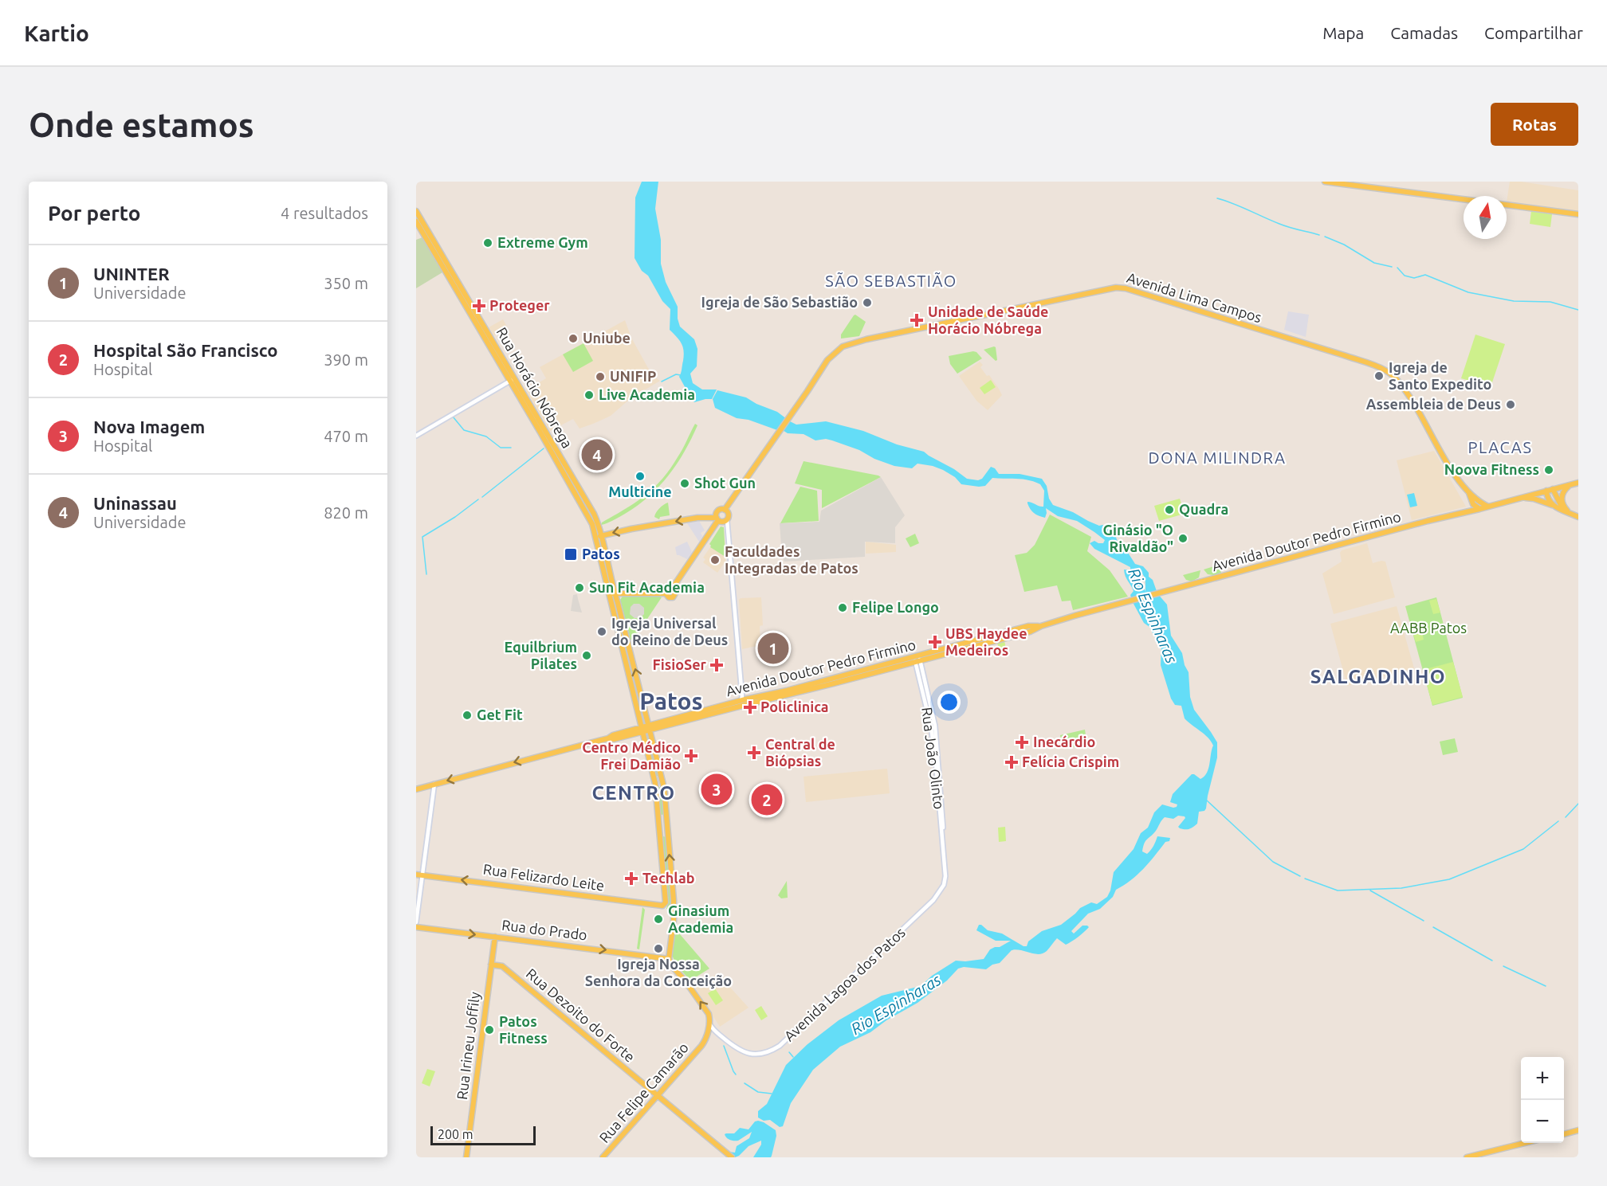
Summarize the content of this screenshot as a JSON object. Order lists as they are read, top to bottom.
{
  "streets": {
    "main road": [
      "Avenida Lima Campos",
      "Rua Horácio Nóbrega",
      "Avenida Doutor Pedro Firmino",
      "Rua Felizardo Leite",
      "Rua do Prado",
      "Rua Dezoito do Forte",
      "Rua Irineu Joffily",
      "Rua Felipe Camarão"
    ],
    "street": ["Rua João Olinto", "Avenida Lagoa dos Patos"]
  },
  "crossings": [
    ["Rua Horácio Nóbrega", "Avenida Doutor Pedro Firmino"],
    ["Rua Horácio Nóbrega", "Rua Felizardo Leite"],
    ["Rua Horácio Nóbrega", "Rua do Prado"],
    ["Avenida Doutor Pedro Firmino", "Rua João Olinto"],
    ["Rua João Olinto", "Avenida Lagoa dos Patos"],
    ["Rua do Prado", "Rua Irineu Joffily"],
    ["Avenida Lagoa dos Patos", "Rua Felipe Camarão"],
    ["Rua Dezoito do Forte", "Rua Irineu Joffily"],
    ["Rua Dezoito do Forte", "Rua Felipe Camarão"]
  ],
  "one_way": ["Rua Felizardo Leite", "Rua do Prado"],
  "districts": [
    "SÃO SEBASTIÃO",
    "PLACAS",
    "DONA MILINDRA",
    "SALGADINHO",
    "Patos",
    "CENTRO"
  ],
  "water": ["Rio Espinharas"],
  "parks": ["AABB Patos"],
  "places": {
    "other": [
      "Extreme Gym",
      "Igreja de São Sebastião",
      "Uniube",
      "Igreja de Santo Expedito",
      "UNIFIP",
      "Live Academia",
      "Assembleia de Deus",
      "Noova Fitness",
      "Multicine",
      "Shot Gun",
      "Quadra",
      "Ginásio \"O Rivaldão\"",
      "Faculdades Integradas de Patos",
      "Sun Fit Academia",
      "Felipe Longo",
      "Igreja Universal do Reino de Deus",
      "Equilbrium Pilates",
      "Get Fit",
      "Ginasium Academia",
      "Igreja Nossa Senhora da Conceição",
      "Patos Fitness"
    ],
    "health": [
      "Proteger",
      "Unidade de Saúde Horácio Nóbrega",
      "UBS Haydee Medeiros",
      "FisioSer",
      "Policlinica",
      "Inecárdio",
      "Central de Biópsias",
      "Centro Médico Frei Damião",
      "Felícia Crispim",
      "Techlab"
    ],
    "transit": ["Patos"]
  },
  "scale_bar": "200 m",
  "north": "top",
  "page": {
    "header": "Kartio",
    "nav": ["Mapa", "Camadas", "Compartilhar"],
    "buttons": "Rotas",
    "title": "Onde estamos",
    "heading": ["Por perto", "4 resultados"],
    "list": [
      {
        "mark": "1",
        "name": "UNINTER",
        "note": "Universidade",
        "value": "350 m"
      },
      {
        "mark": "2",
        "name": "Hospital São Francisco",
        "note": "Hospital",
        "value": "390 m"
      },
      {
        "mark": "3",
        "name": "Nova Imagem",
        "note": "Hospital",
        "value": "470 m"
      },
      {
        "mark": "4",
        "name": "Uninassau",
        "note": "Universidade",
        "value": "820 m"
      }
    ],
    "pins": [
      "4",
      "1",
      "3",
      "2"
    ],
    "map_buttons": ["+", "−"],
    "scale": "200 m"
  }
}
